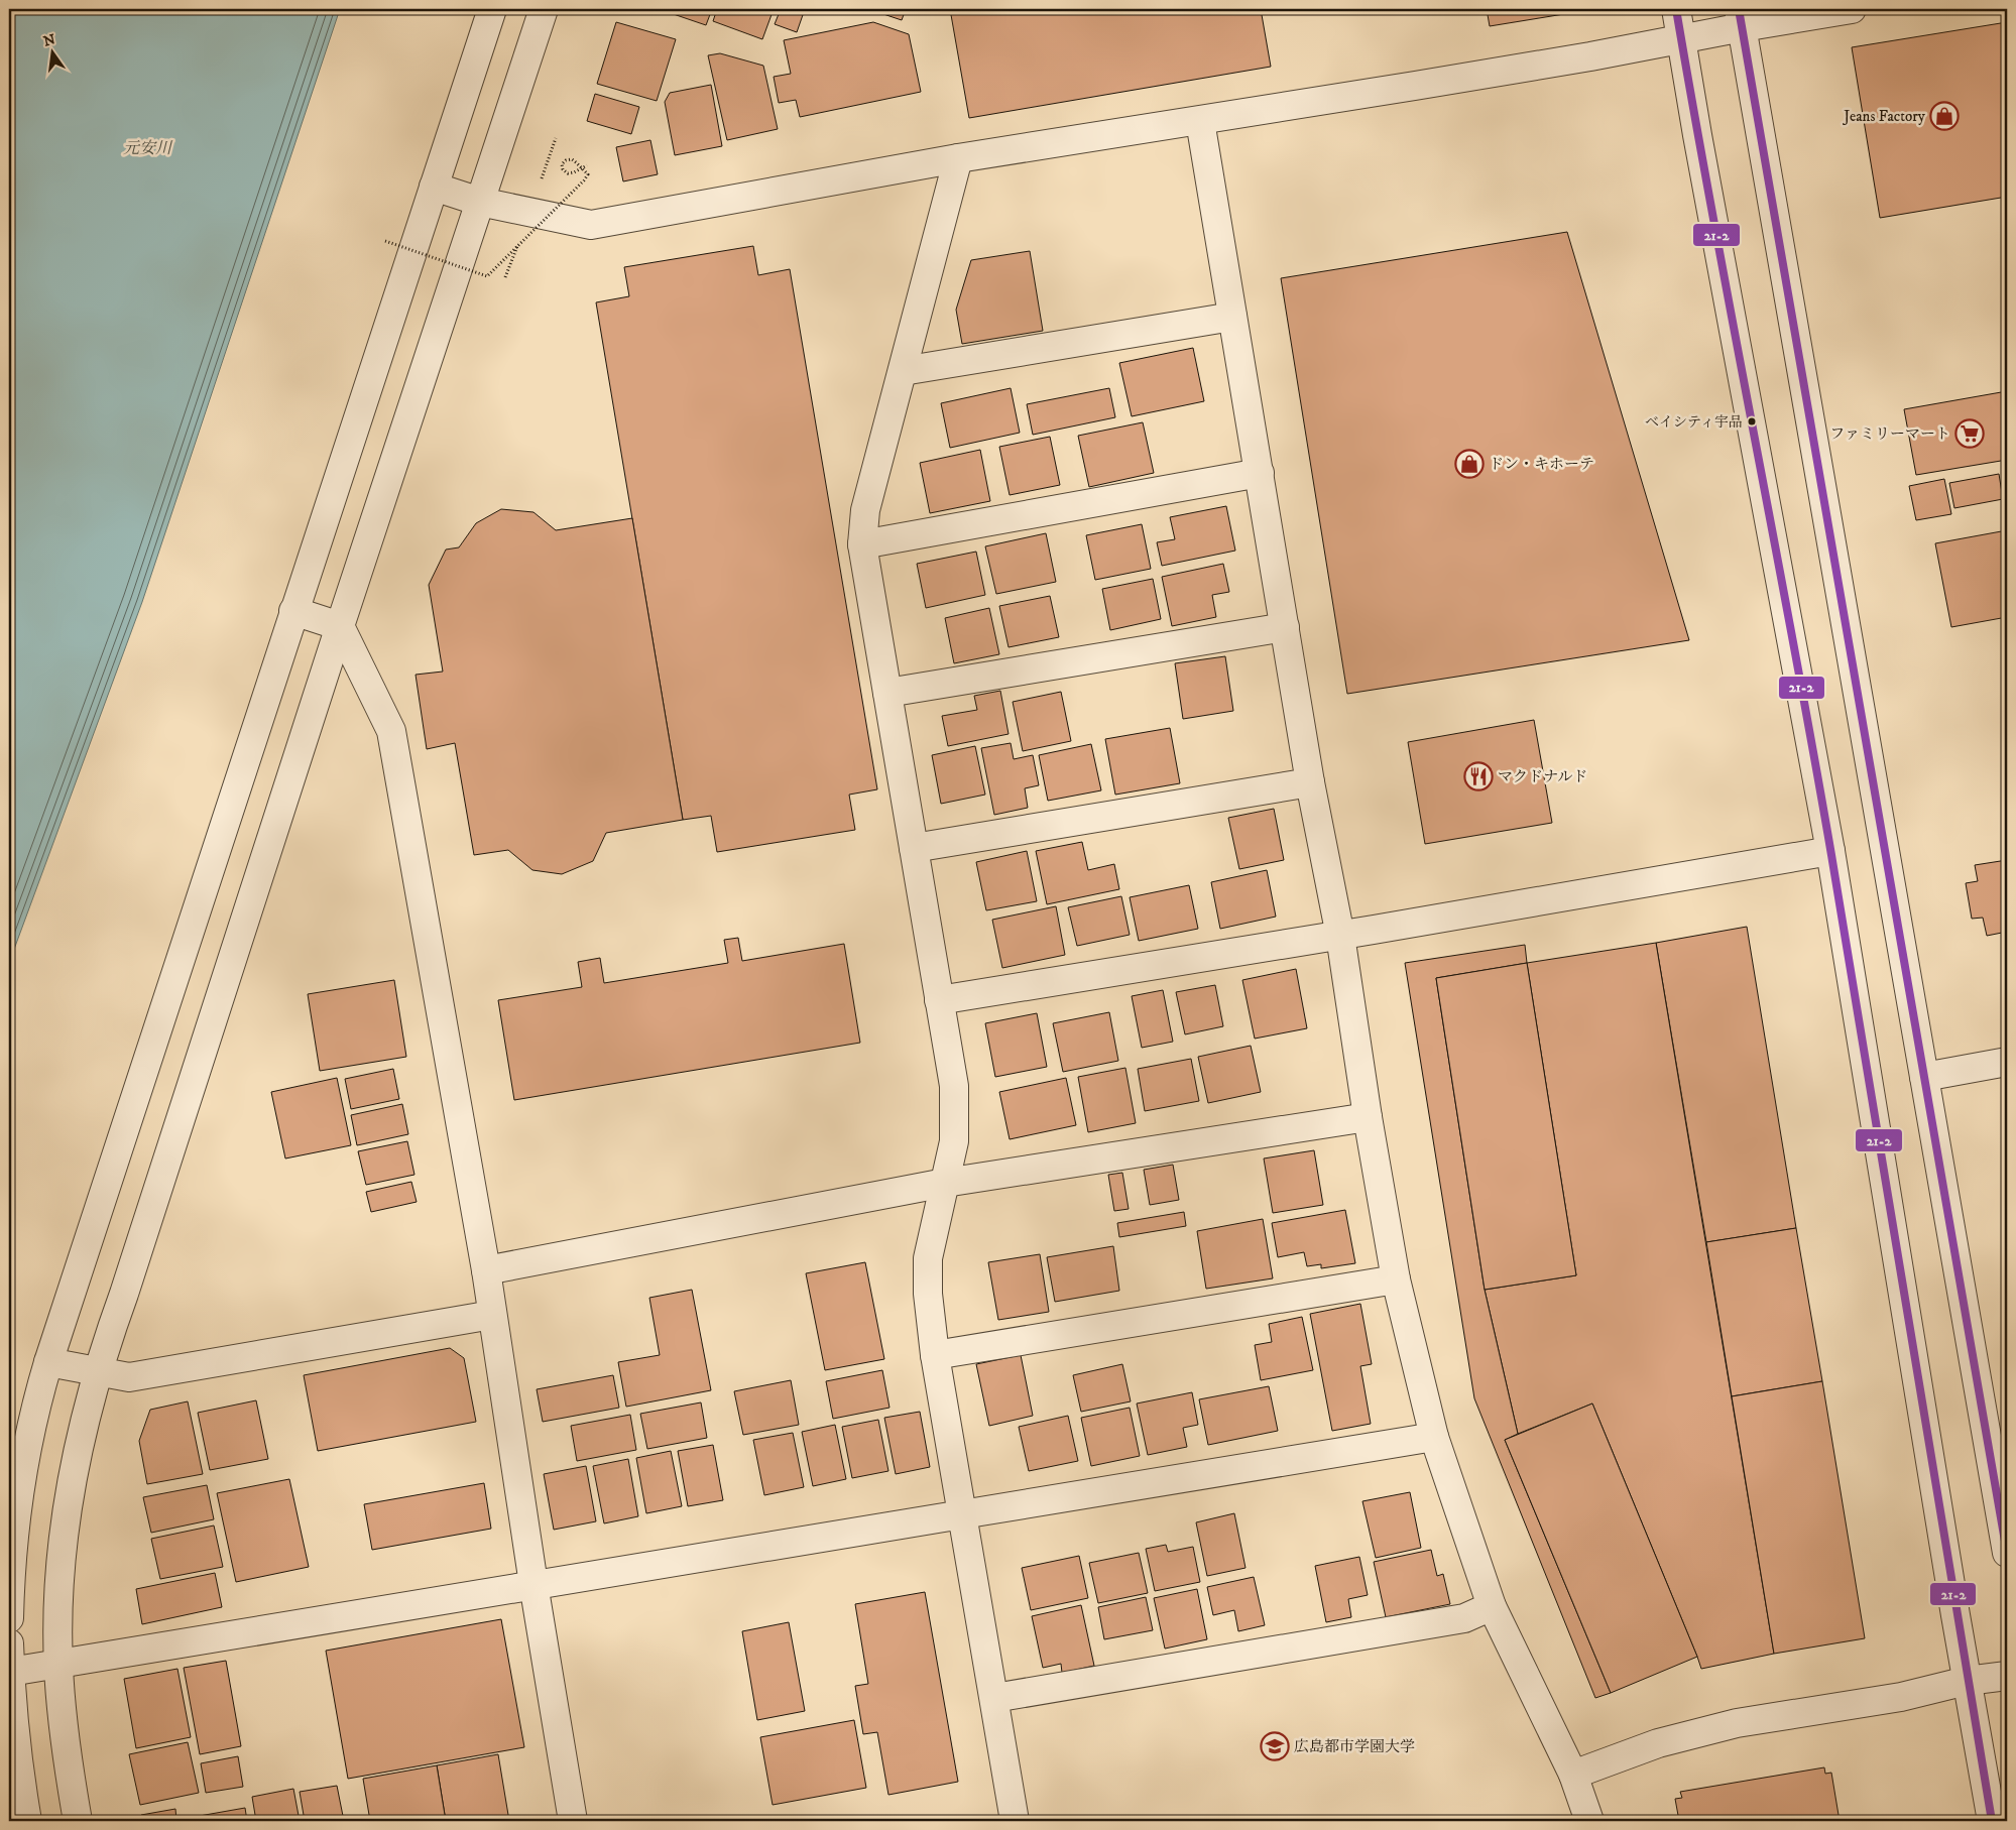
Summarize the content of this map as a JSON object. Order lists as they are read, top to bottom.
{
  "water": ["元安川"],
  "places": {
    "shop": ["Jeans Factory", "ドン・キホーテ"],
    "other": ["ベイシティ宇品"],
    "supermarket": ["ファミリーマート"],
    "restaurant": ["マクドナルド"],
    "school or university": ["広島都市学園大学"]
  },
  "lines": ["transit line 21-2"],
  "north": "top"
}
